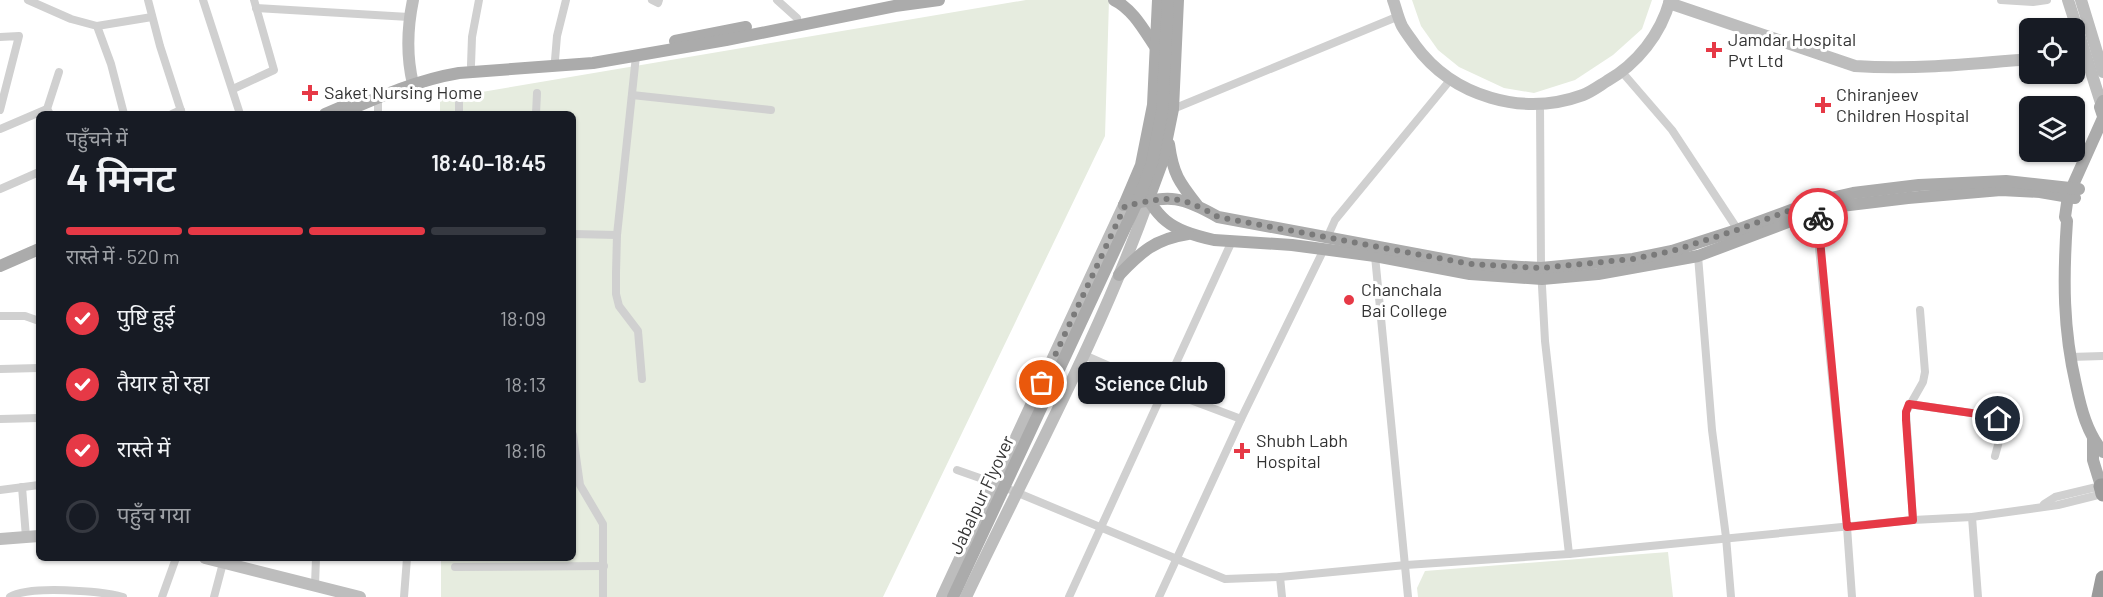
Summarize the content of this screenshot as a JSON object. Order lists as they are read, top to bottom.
{
  "streets": {
    "main road": ["Jabalpur Flyover"]
  },
  "places": {
    "health": [
      "Jamdar Hospital Pvt Ltd",
      "Saket Nursing Home",
      "Chiranjeev Children Hospital",
      "Shubh Labh Hospital"
    ],
    "other": ["Chanchala Bai College", "Science Club"]
  },
  "page": {
    "heading": ["4 मिनट", "पहुँचने में", "18:40–18:45"],
    "bar": "रास्ते में · 520 m",
    "list": [
      ["पुष्टि हुई", "18:09"],
      ["तैयार हो रहा", "18:13"],
      ["रास्ते में", "18:16"],
      "पहुँच गया"
    ],
    "bubble": "Science Club"
  }
}
